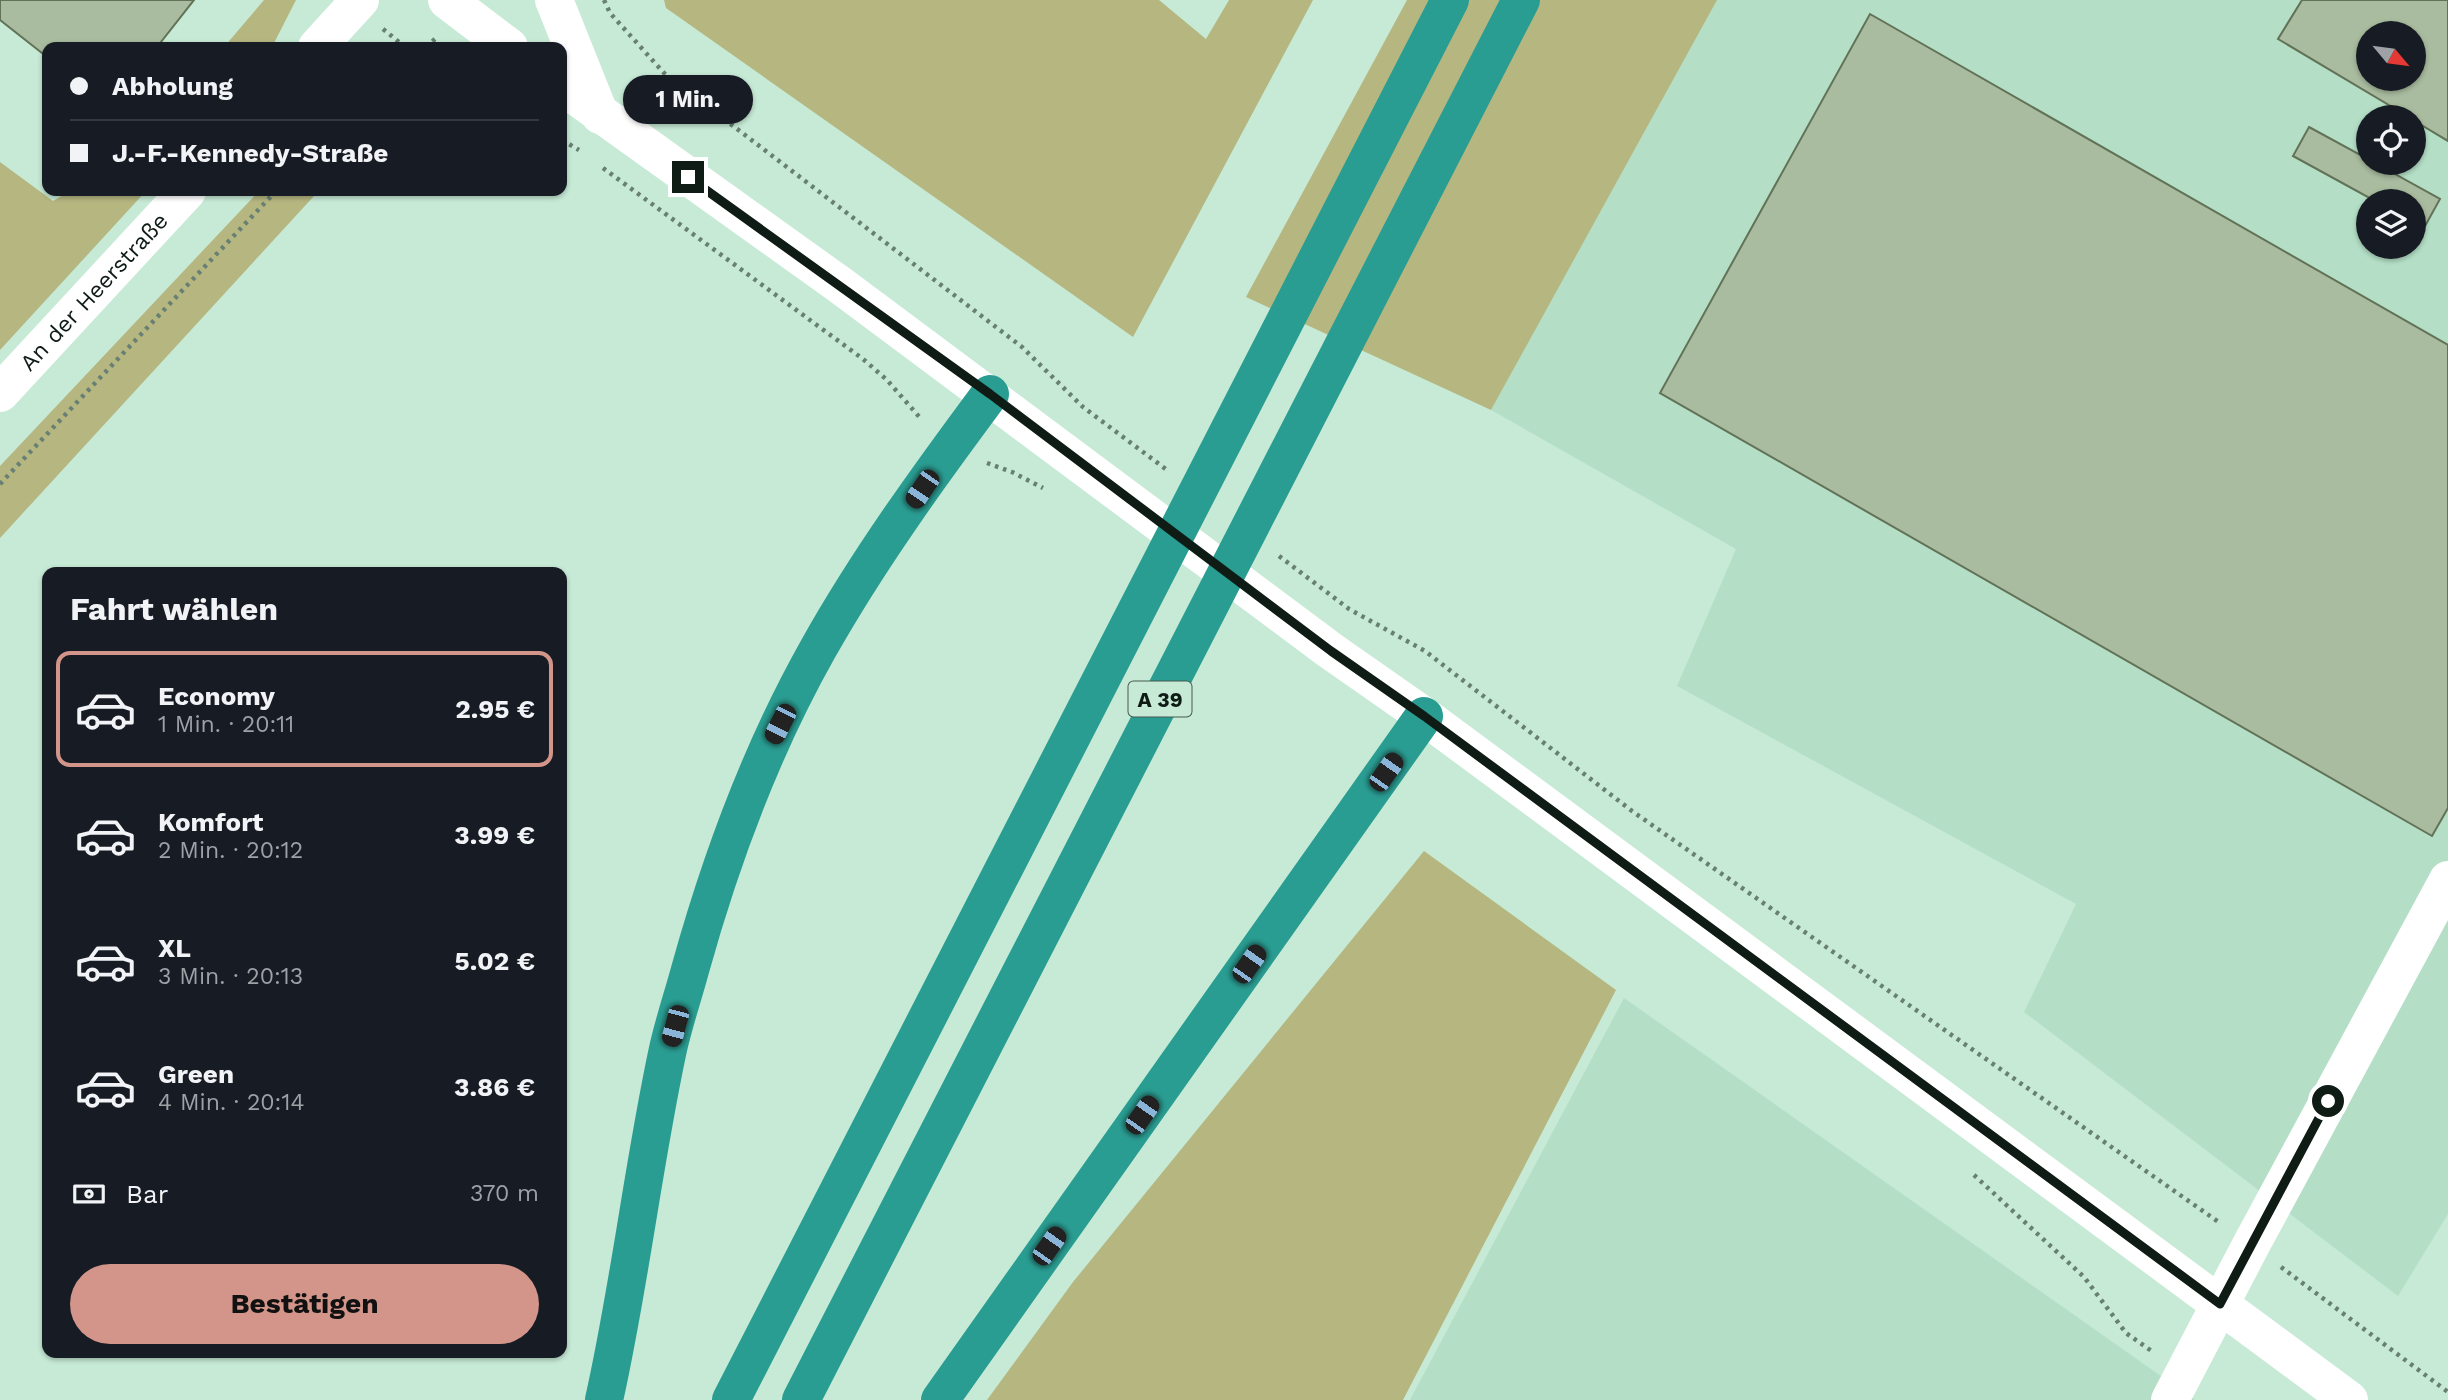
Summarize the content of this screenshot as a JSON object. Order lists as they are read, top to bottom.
{
  "streets": {
    "highway": ["A 39"],
    "street": ["An der Heerstraße"]
  },
  "north": "bottom right",
  "page": {
    "banner": ["Abholung", "J.-F.-Kennedy-Straße"],
    "bubble": "1 Min.",
    "heading": "Fahrt wählen",
    "list": [
      {
        "name": "Economy",
        "note": "1 Min. · 20:11",
        "value": "2.95 €"
      },
      {
        "name": "Komfort",
        "note": "2 Min. · 20:12",
        "value": "3.99 €"
      },
      {
        "name": "XL",
        "note": "3 Min. · 20:13",
        "value": "5.02 €"
      },
      {
        "name": "Green",
        "note": "4 Min. · 20:14",
        "value": "3.86 €"
      }
    ],
    "pay": ["Bar", "370 m"],
    "buttons": "Bestätigen"
  }
}
